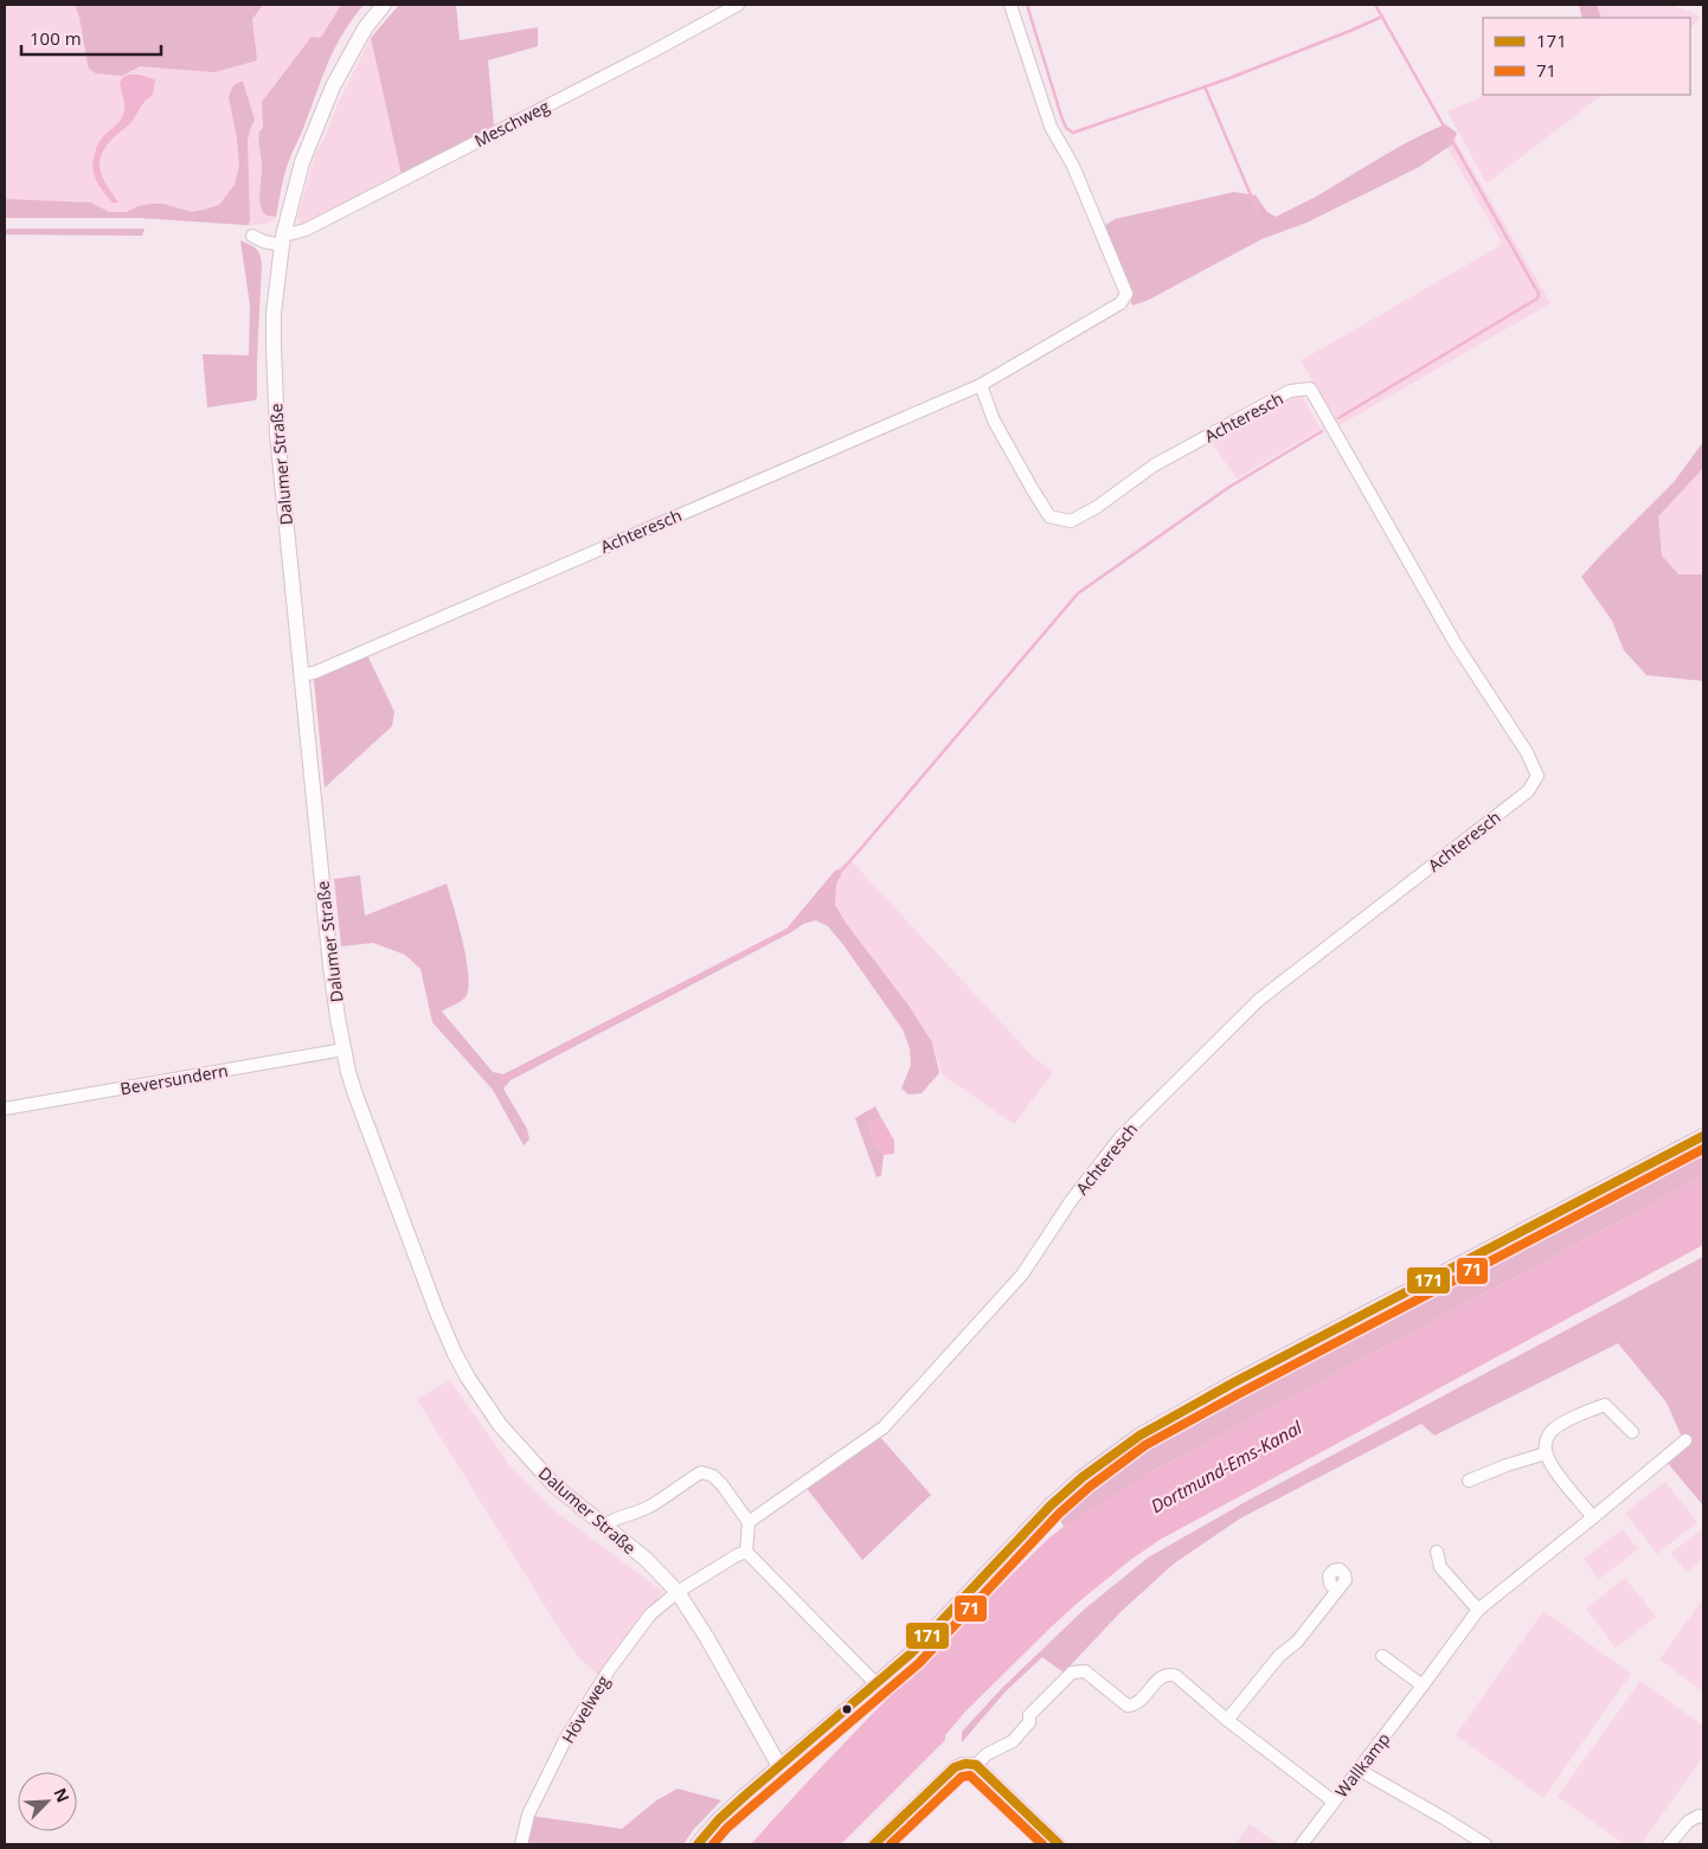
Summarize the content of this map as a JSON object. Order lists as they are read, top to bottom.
{
  "streets": {
    "main road": ["Dalumer Straße"],
    "street": [
      "Meschweg",
      "Achteresch",
      "Beversundern",
      "Hövelweg",
      "Wallkamp"
    ]
  },
  "crossings": [
    ["Meschweg", "Dalumer Straße"],
    ["Achteresch", "Dalumer Straße"],
    ["Dalumer Straße", "Beversundern"],
    ["Dalumer Straße", "Hövelweg"]
  ],
  "water": ["Dortmund-Ems-Kanal"],
  "lines": ["transit line 171", "transit line 71"],
  "legend": ["171", "71"],
  "scale_bar": "100 m",
  "north": "top right"
}
